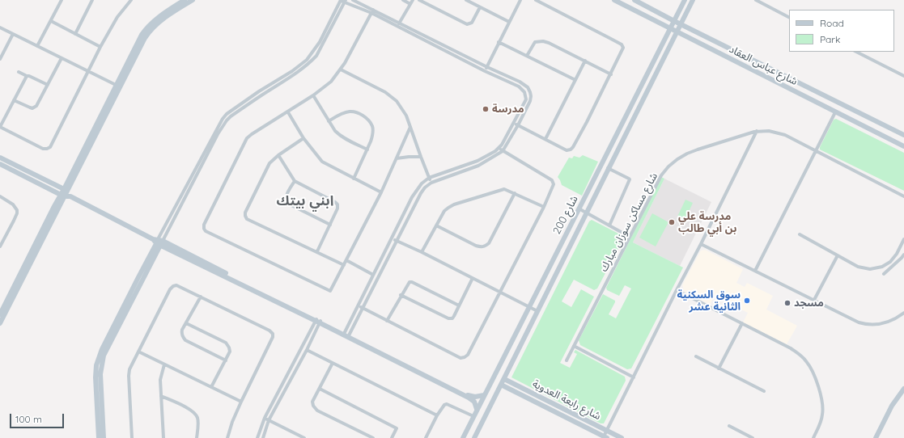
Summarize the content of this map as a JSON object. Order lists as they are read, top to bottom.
{
  "streets": {
    "street": [
      "شارع عباس العقاد",
      "شارع 200",
      "شارع مساكن سوزان مبارك",
      "شارع رابعة العدوية"
    ]
  },
  "crossings": [
    ["شارع عباس العقاد", "شارع 200"],
    ["شارع 200", "شارع رابعة العدوية"]
  ],
  "districts": ["ابني بيتك"],
  "places": [
    "مدرسة",
    "مدرسة علي بن أبي طالب",
    "سوق السكنية الثانية عشر",
    "مسجد"
  ],
  "legend": ["Road", "Park"],
  "scale_bar": "100 m"
}
